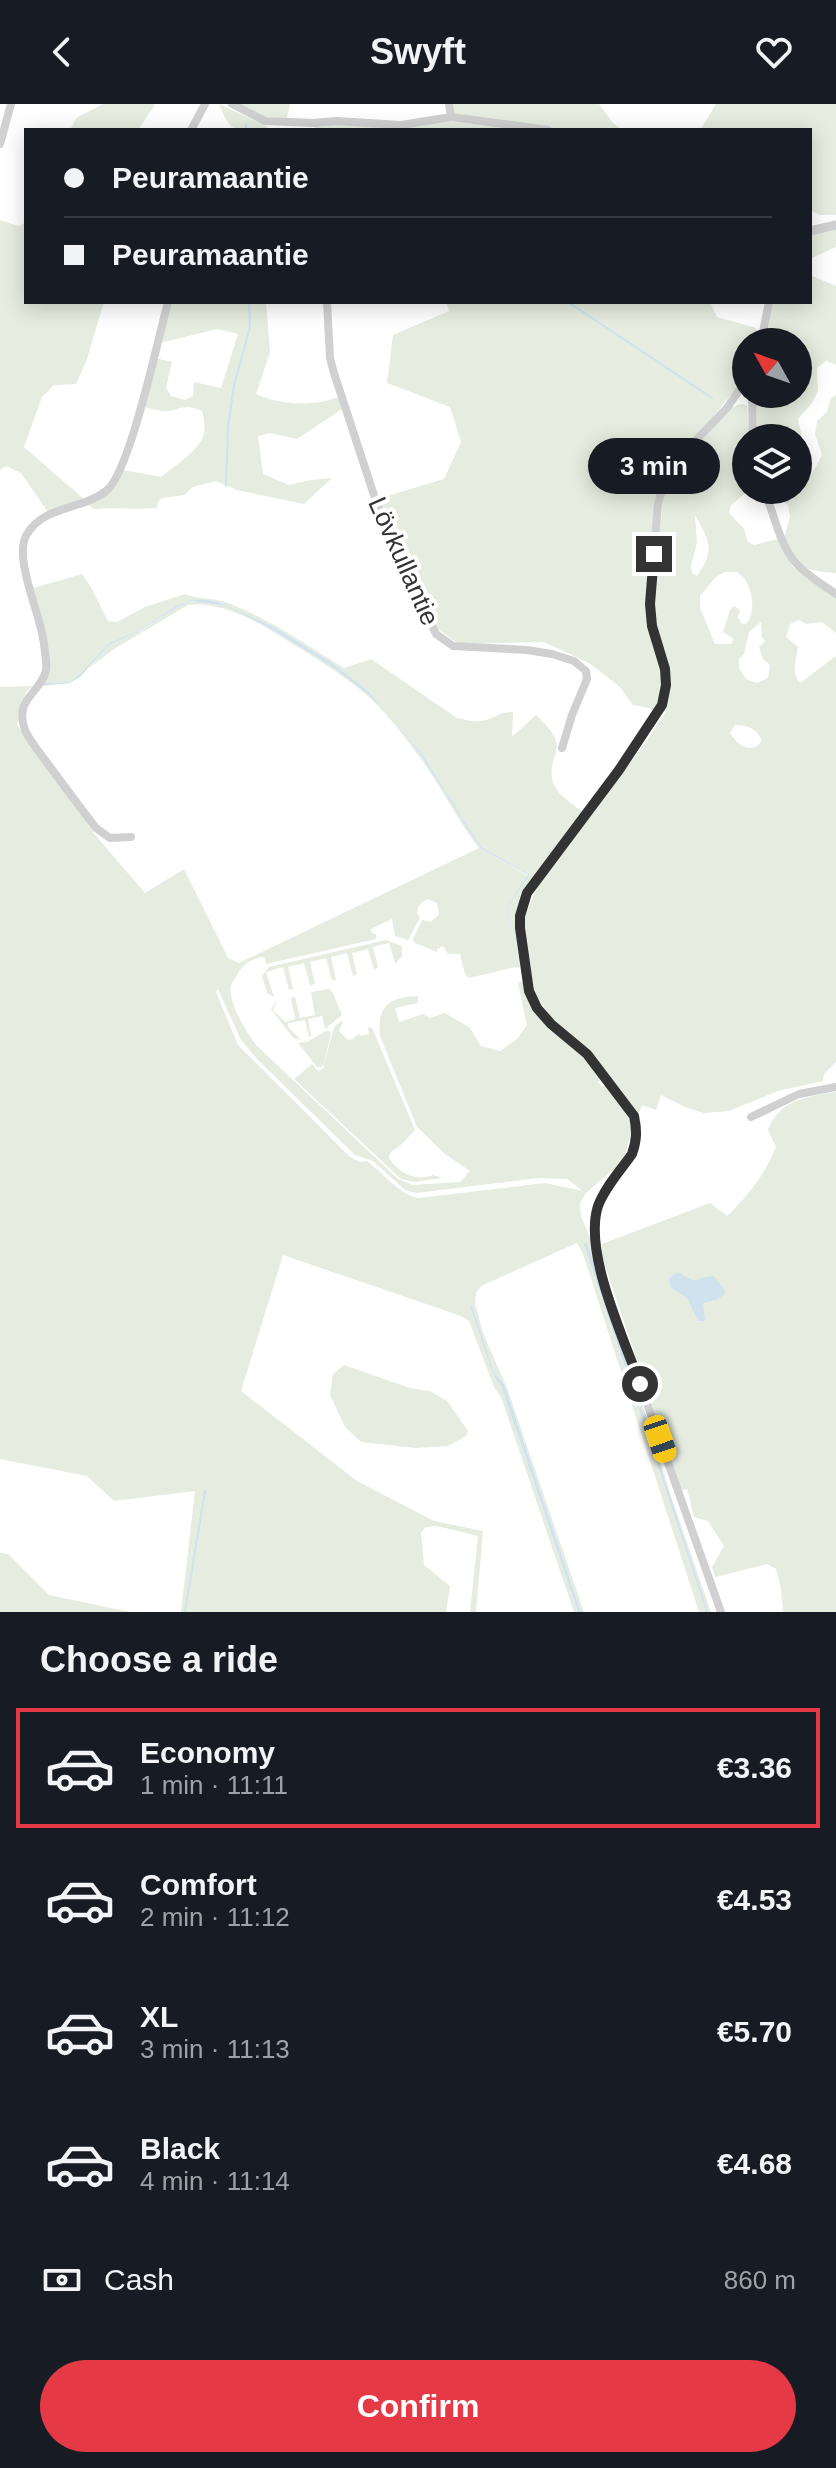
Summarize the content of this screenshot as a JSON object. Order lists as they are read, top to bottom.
{
  "streets": {
    "street": ["Lövkullantie"]
  },
  "north": "top left",
  "page": {
    "header": "Swyft",
    "banner": ["Peuramaantie", "Peuramaantie"],
    "bubble": "3 min",
    "heading": "Choose a ride",
    "list": [
      {
        "name": "Economy",
        "note": "1 min · 11:11",
        "value": "€3.36"
      },
      {
        "name": "Comfort",
        "note": "2 min · 11:12",
        "value": "€4.53"
      },
      {
        "name": "XL",
        "note": "3 min · 11:13",
        "value": "€5.70"
      },
      {
        "name": "Black",
        "note": "4 min · 11:14",
        "value": "€4.68"
      }
    ],
    "pay": ["Cash", "860 m"],
    "buttons": "Confirm"
  }
}
